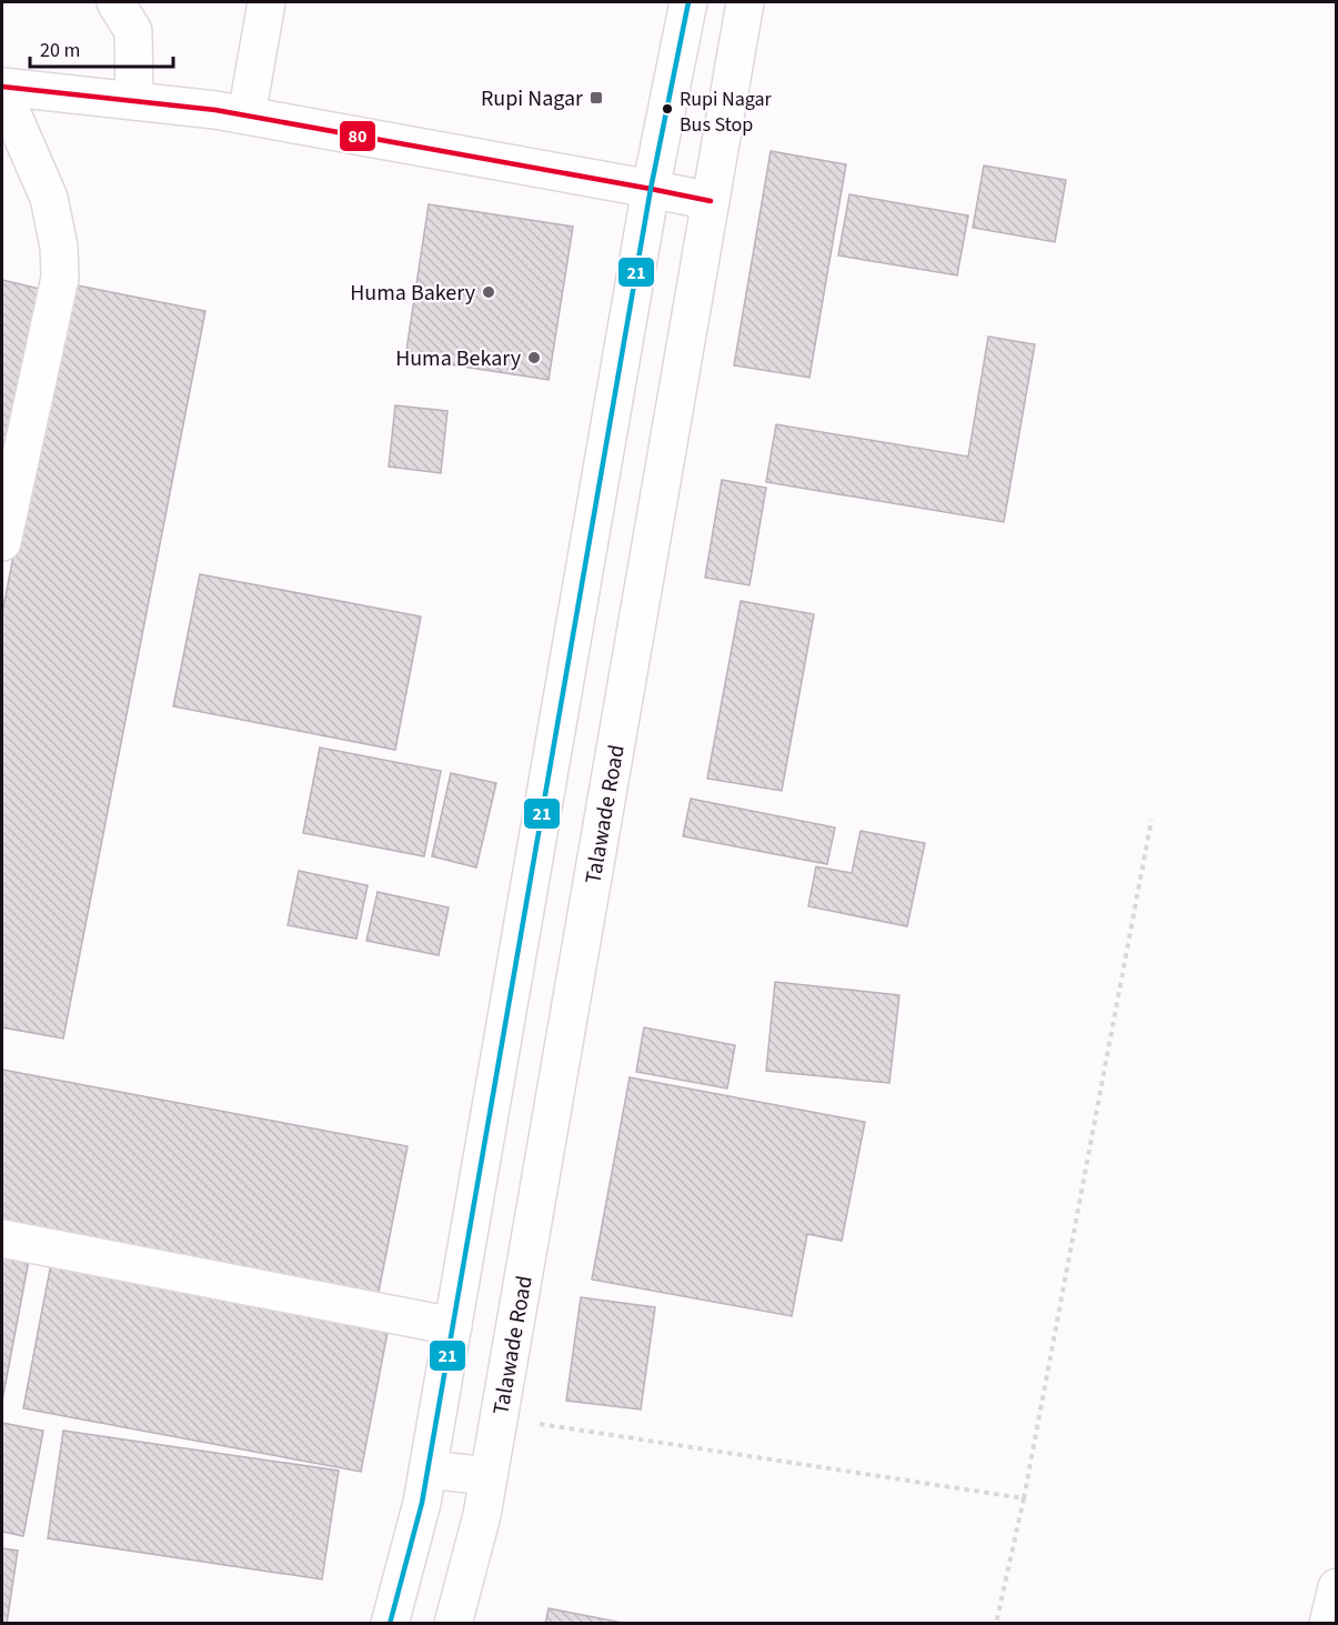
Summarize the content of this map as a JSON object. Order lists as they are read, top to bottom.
{
  "streets": {
    "main road": ["Talawade Road"]
  },
  "places": {
    "transit": ["Rupi Nagar"],
    "other": ["Rupi Nagar Bus Stop", "Huma Bakery", "Huma Bekary"]
  },
  "lines": ["transit line 21", "transit line 80"],
  "scale_bar": "20 m"
}
